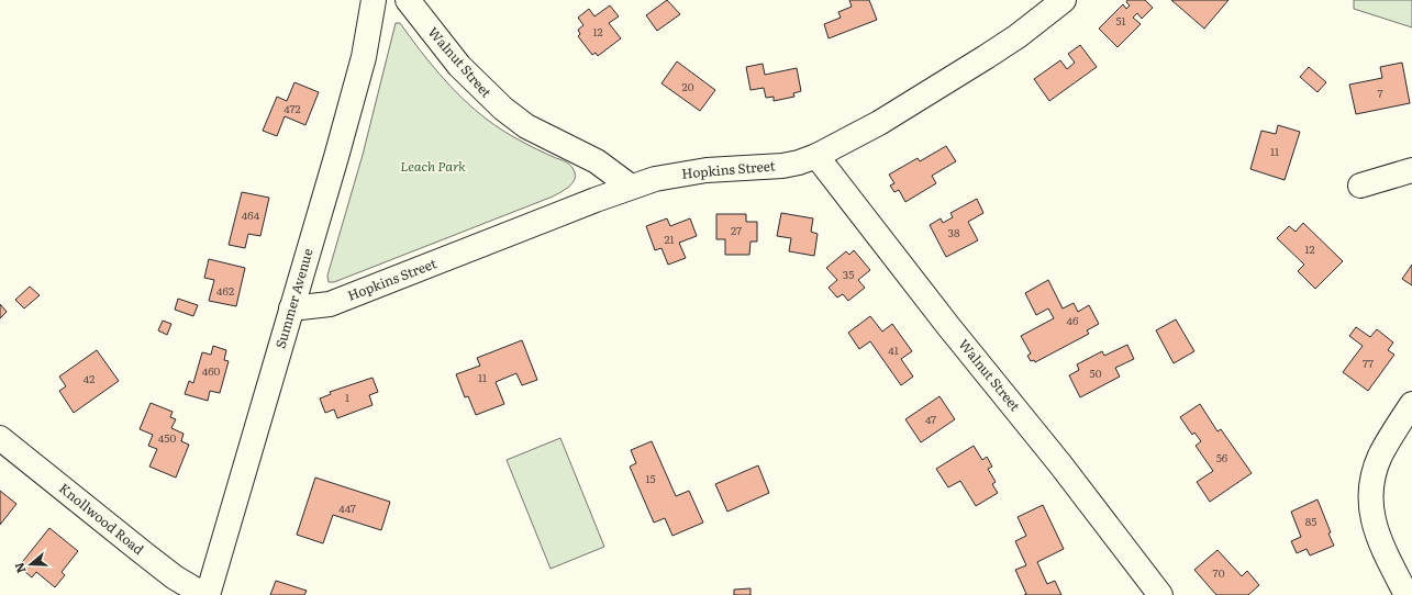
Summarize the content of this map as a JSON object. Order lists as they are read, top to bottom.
{
  "streets": {
    "street": [
      "Walnut Street",
      "Hopkins Street",
      "Summer Avenue",
      "Knollwood Road"
    ]
  },
  "crossings": [
    ["Walnut Street", "Hopkins Street"],
    ["Hopkins Street", "Summer Avenue"],
    ["Summer Avenue", "Knollwood Road"]
  ],
  "parks": ["Leach Park"],
  "house_numbers": [
    "51",
    "12",
    "20",
    "7",
    "472",
    "11",
    "464",
    "27",
    "38",
    "21",
    "12",
    "35",
    "462",
    "46",
    "41",
    "77",
    "460",
    "50",
    "11",
    "42",
    "1",
    "47",
    "450",
    "56",
    "15",
    "447",
    "85",
    "70"
  ],
  "north": "left"
}
